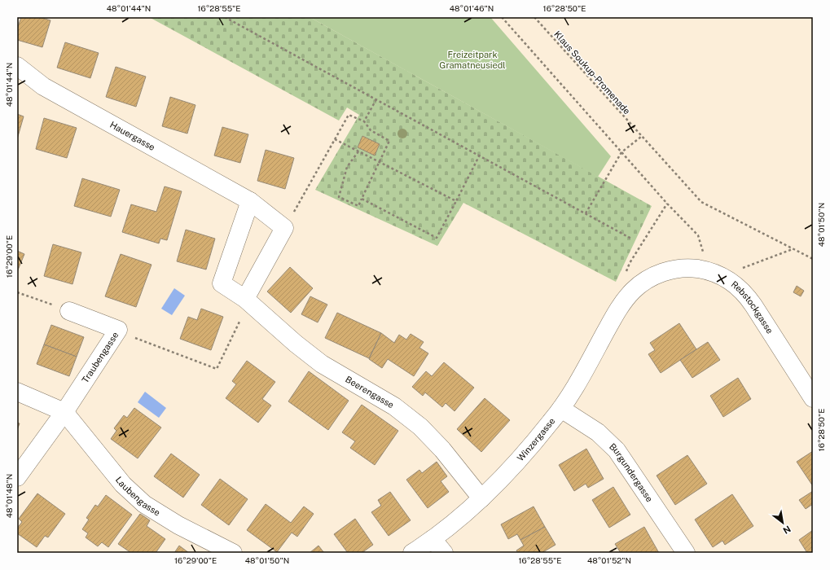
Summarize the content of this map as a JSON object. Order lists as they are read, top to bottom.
{
  "streets": {
    "street": [
      "Hauergasse",
      "Rebstockgasse",
      "Traubengasse",
      "Beerengasse",
      "Winzergasse",
      "Burgundergasse",
      "Laubengasse"
    ],
    "path": ["Klaus Soukup-Promenade"]
  },
  "crossings": [
    ["Hauergasse", "Beerengasse"],
    ["Rebstockgasse", "Winzergasse"],
    ["Traubengasse", "Laubengasse"],
    ["Beerengasse", "Winzergasse"],
    ["Winzergasse", "Burgundergasse"]
  ],
  "parks": ["Freizeitpark Gramatneusiedl"],
  "north": "bottom right",
  "coordinates": [
    "48°01'44\"N",
    "16°28'55\"E",
    "48°01'46\"N",
    "16°28'50\"E",
    "48°01'50\"N",
    "16°29'00\"E",
    "48°01'48\"N",
    "48°01'52\"N"
  ]
}
